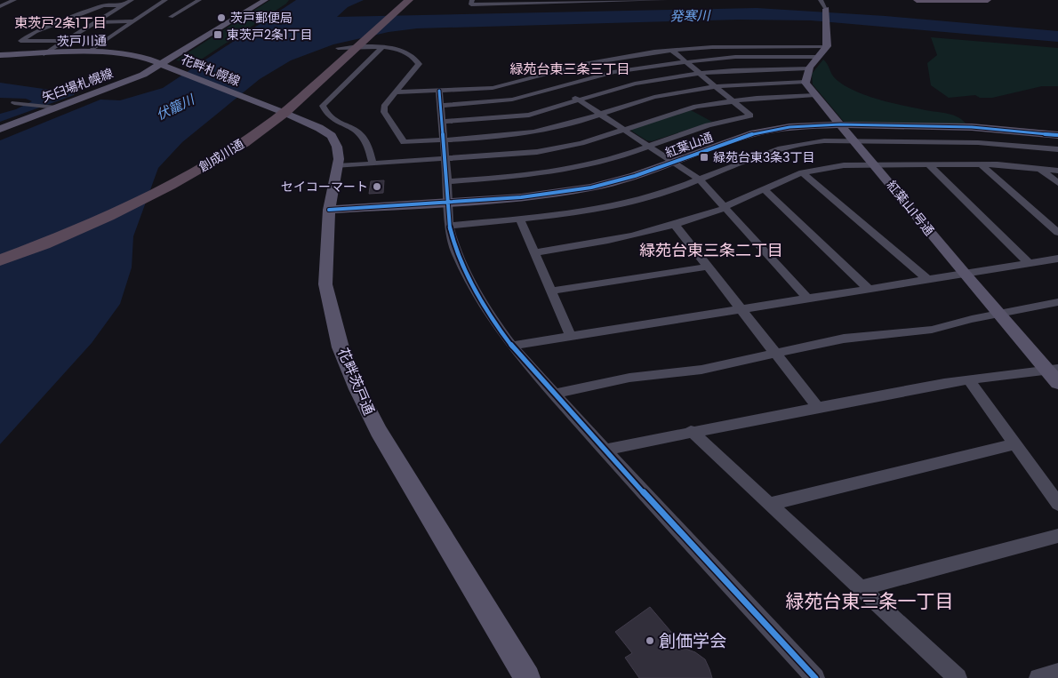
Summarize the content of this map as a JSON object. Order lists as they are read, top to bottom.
{
  "streets": {
    "highway": ["創成川通"],
    "street": [
      "茨戸川通",
      "花畔札幌線",
      "矢臼場札幌線",
      "紅葉山通",
      "紅葉山1号通",
      "花畔茨戸通"
    ]
  },
  "crossings": [
    ["茨戸川通", "花畔札幌線"],
    ["茨戸川通", "矢臼場札幌線"],
    ["花畔札幌線", "矢臼場札幌線"],
    ["花畔札幌線", "花畔茨戸通"],
    ["紅葉山通", "紅葉山1号通"],
    ["紅葉山通", "花畔茨戸通"],
    ["創成川通", "花畔茨戸通"]
  ],
  "districts": [
    "東茨戸2条1丁目",
    "緑苑台東三条三丁目",
    "緑苑台東三条二丁目",
    "緑苑台東三条一丁目"
  ],
  "water": ["発寒川", "伏籠川"],
  "places": {
    "other": ["茨戸郵便局", "セイコーマート", "創価学会"],
    "transit": ["東茨戸2条1丁目", "緑苑台東3条3丁目"]
  }
}
